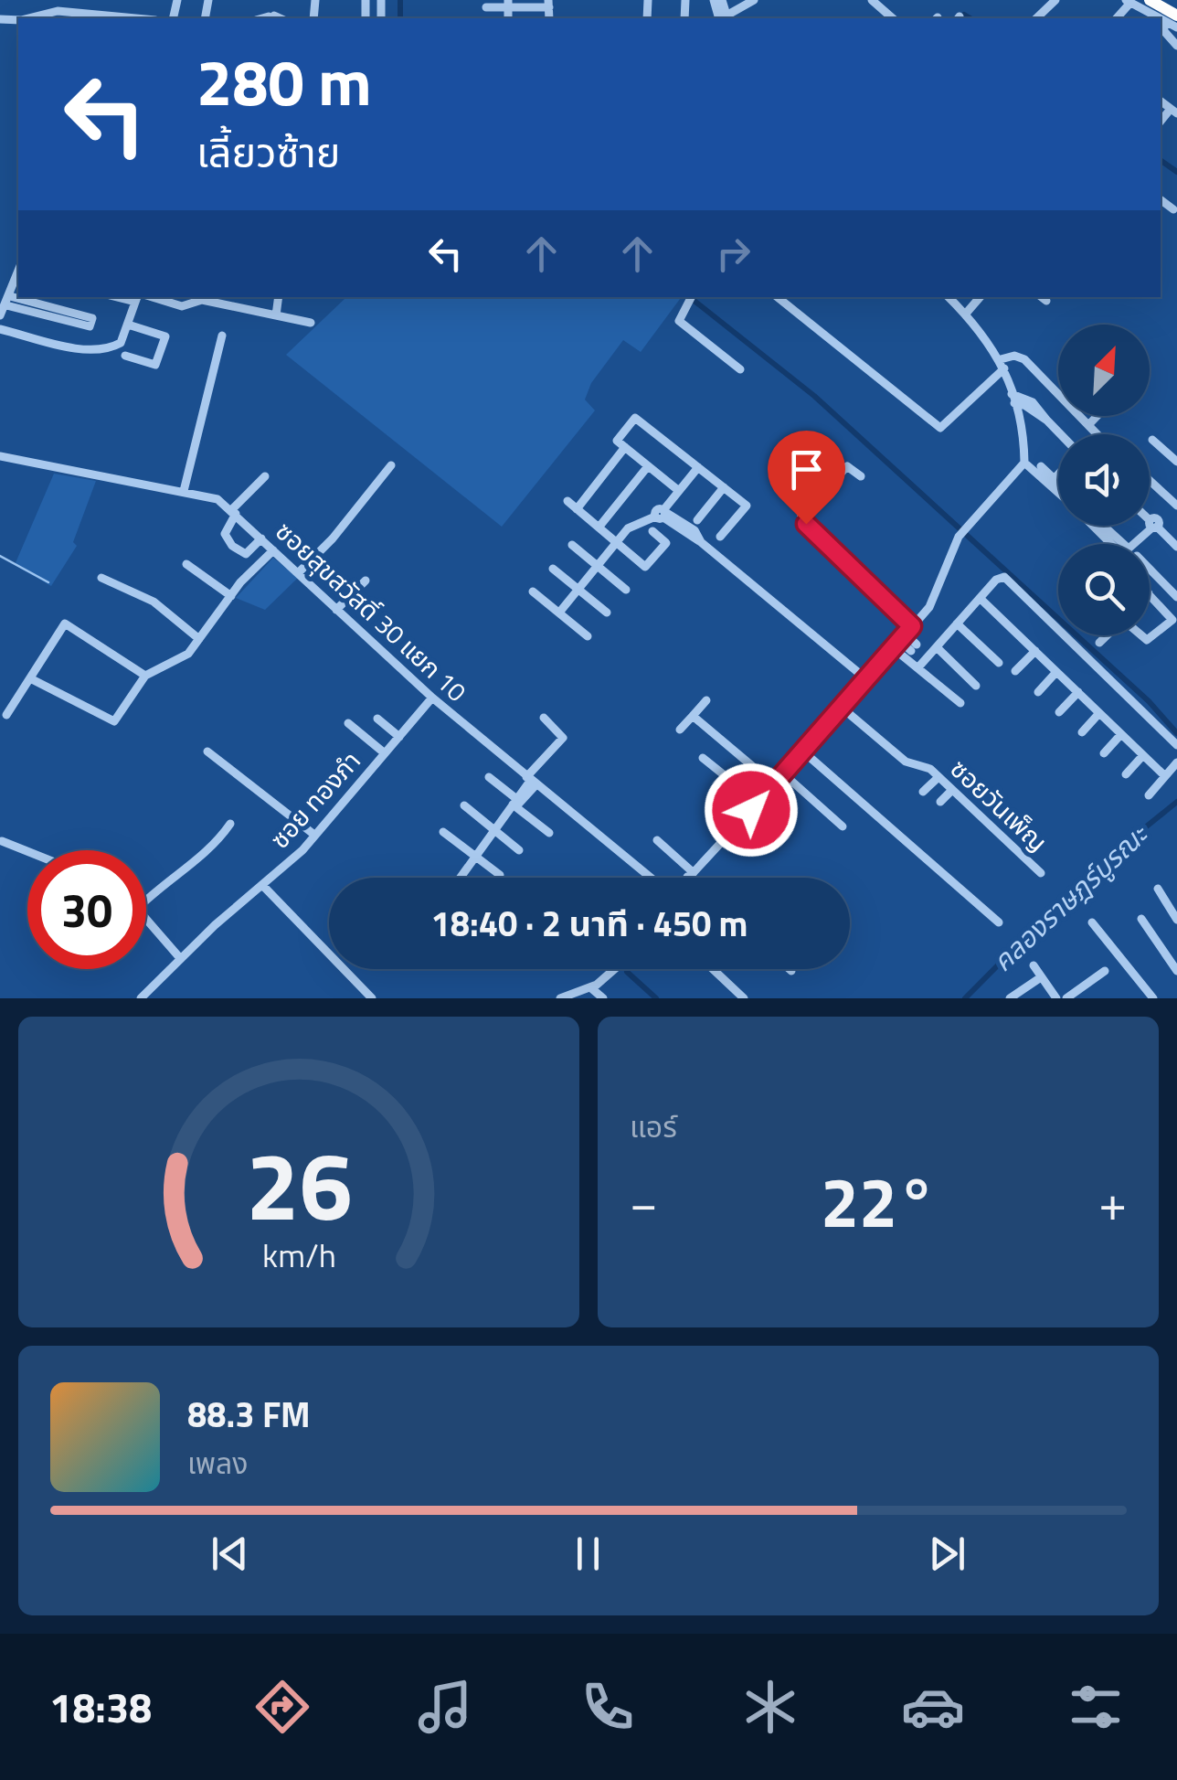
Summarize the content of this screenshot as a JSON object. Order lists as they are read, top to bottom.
{
  "streets": {
    "street": ["ซอยสุขสวัสดิ์ 30 แยก 10", "ซอย ทองภํา", "ซอยวันเพ็ญ"]
  },
  "crossings": [
    ["ซอยสุขสวัสดิ์ 30 แยก 10", "ซอย ทองภํา"]
  ],
  "water": ["คลองราษฎร์บูรณะ"],
  "north": "top right",
  "page": {
    "turn": ["280 m", "เลี้ยวซ้าย"],
    "limit": "30",
    "trip": "18:40 · 2 นาที · 450 m",
    "tile": "แอร์",
    "heat": ["−", "22°", "+"],
    "song": ["88.3 FM", "เพลง"],
    "tabs": "18:38",
    "gauge": ["26", "km/h"]
  }
}
